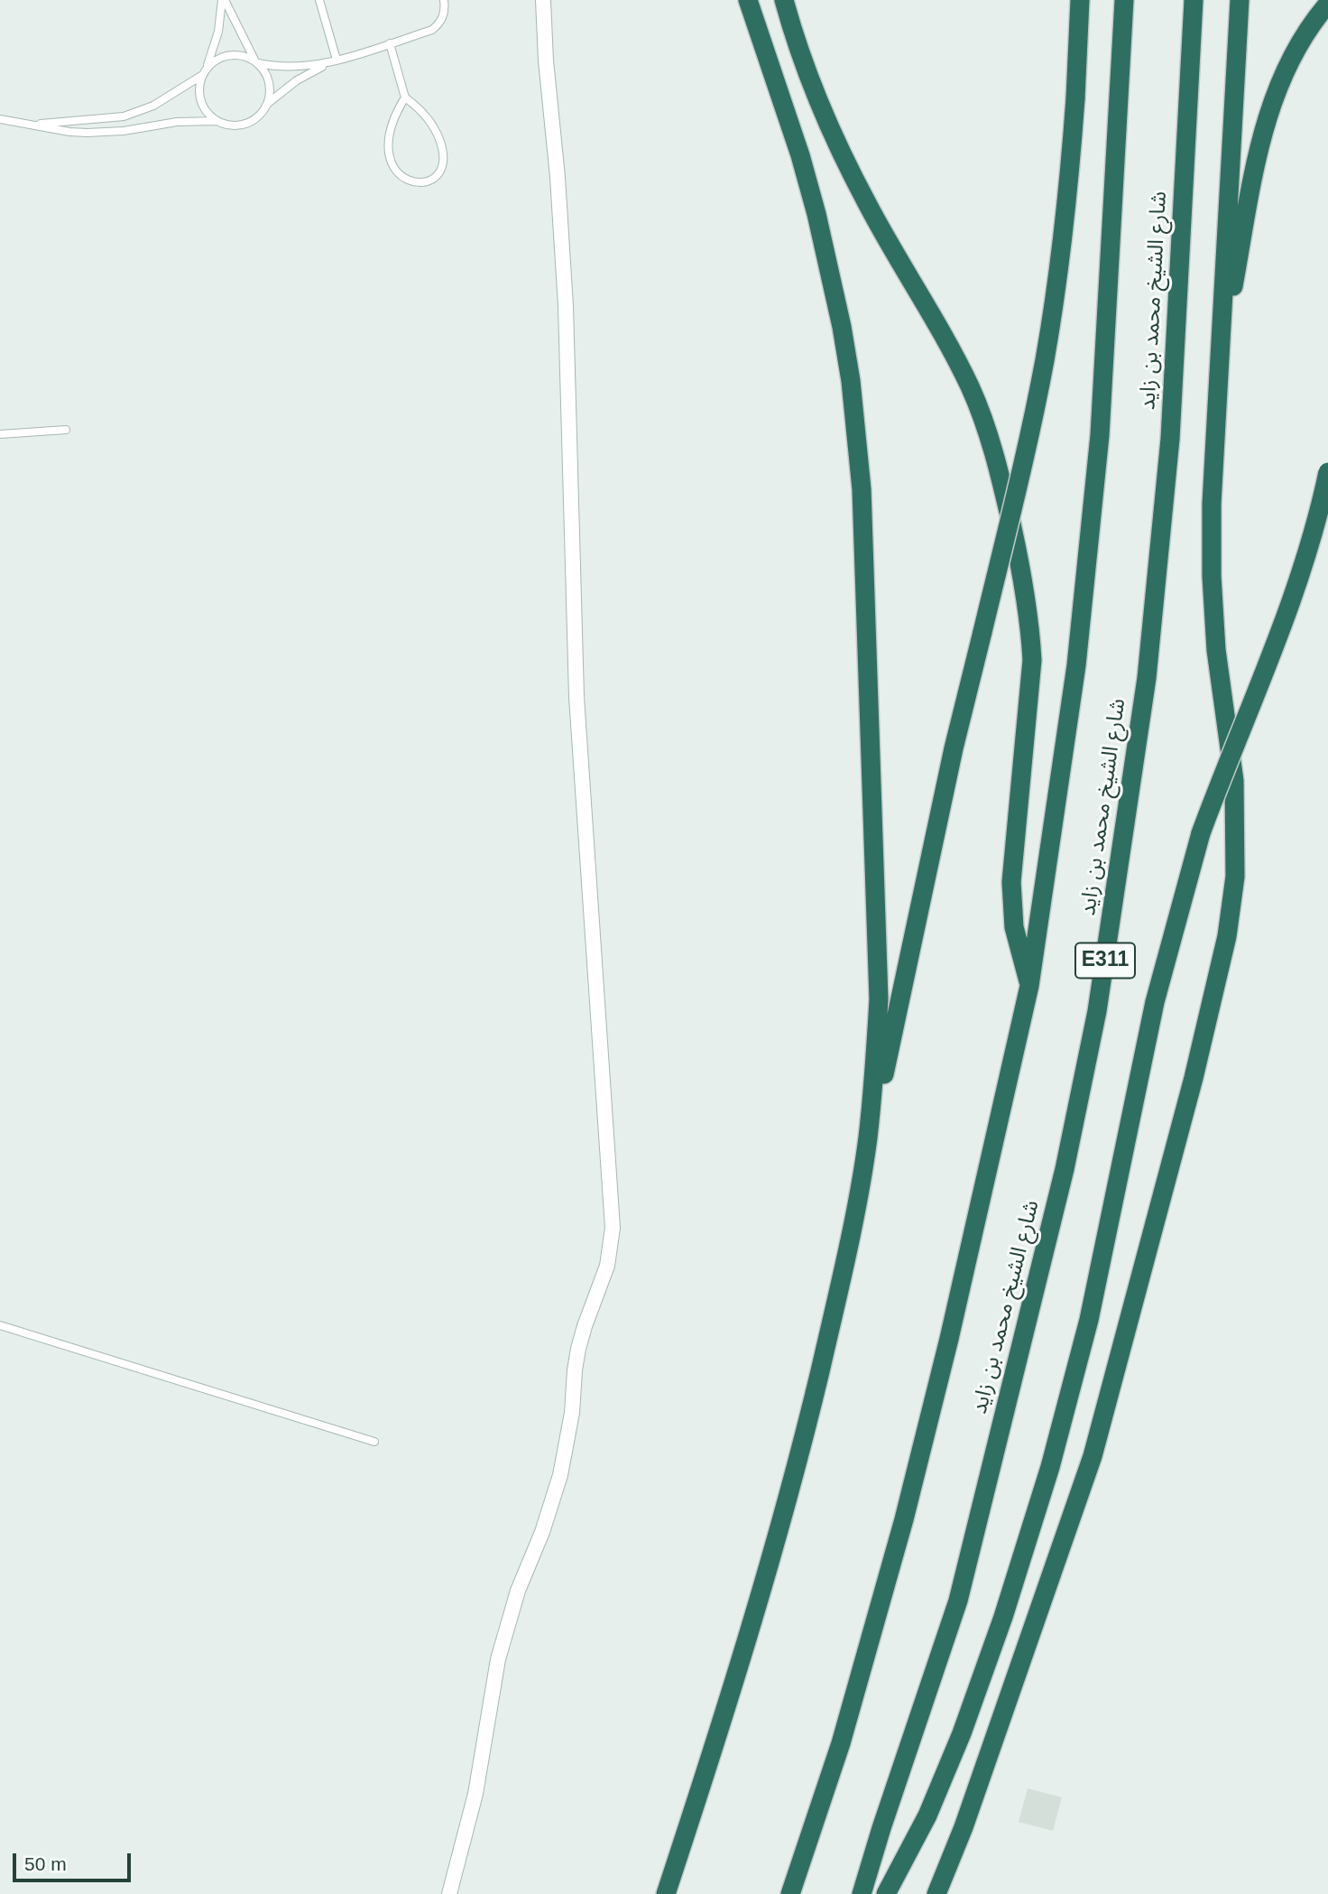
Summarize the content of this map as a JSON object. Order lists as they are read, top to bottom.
{
  "streets": {
    "highway": ["شارع الشيخ محمد بن زايد", "E311"]
  },
  "scale_bar": "50 m"
}
